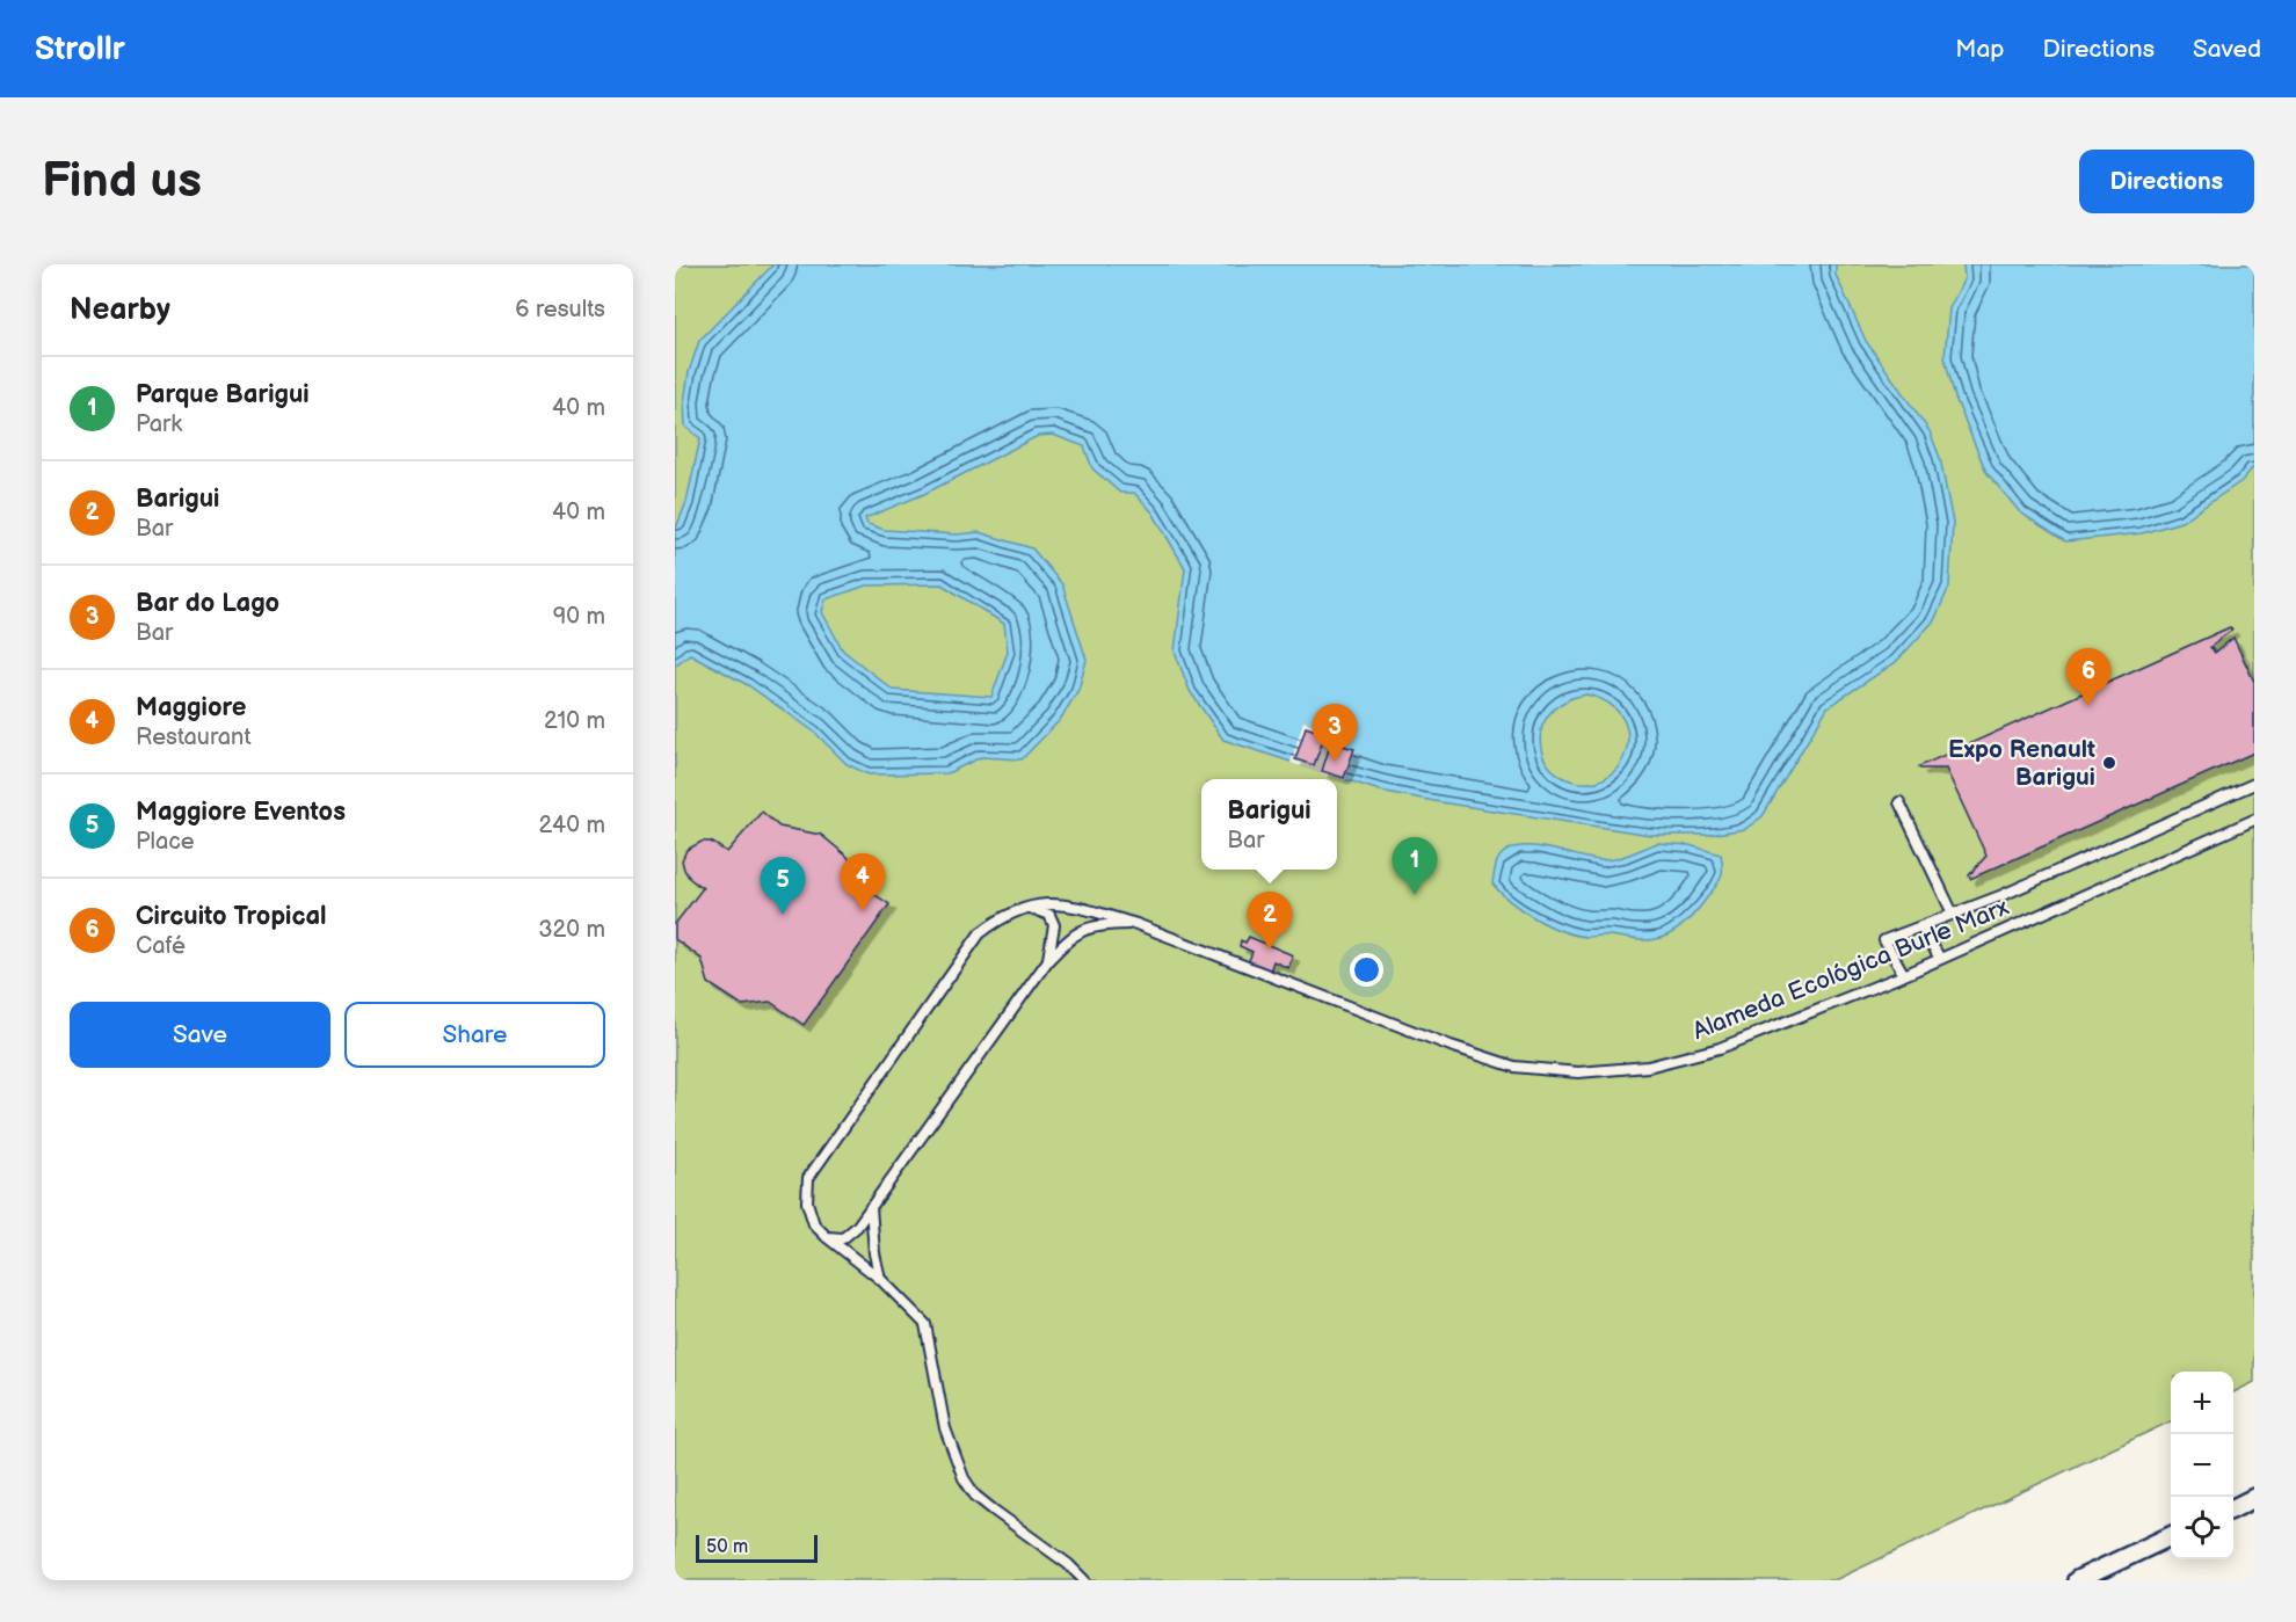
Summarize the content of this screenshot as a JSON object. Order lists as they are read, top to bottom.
{
  "streets": {
    "lane": ["Alameda Ecológica Burle Marx"]
  },
  "places": ["Expo Renault Barigui"],
  "scale_bar": "50 m",
  "page": {
    "header": "Strollr",
    "nav": ["Map", "Directions", "Saved"],
    "buttons": [
      "Directions",
      ["Save", "Share"]
    ],
    "title": "Find us",
    "heading": ["Nearby", "6 results"],
    "list": [
      {
        "mark": "1",
        "name": "Parque Barigui",
        "note": "Park",
        "value": "40 m"
      },
      {
        "mark": "2",
        "name": "Barigui",
        "note": "Bar",
        "value": "40 m"
      },
      {
        "mark": "3",
        "name": "Bar do Lago",
        "note": "Bar",
        "value": "90 m"
      },
      {
        "mark": "4",
        "name": "Maggiore",
        "note": "Restaurant",
        "value": "210 m"
      },
      {
        "mark": "5",
        "name": "Maggiore Eventos",
        "note": "Place",
        "value": "240 m"
      },
      {
        "mark": "6",
        "name": "Circuito Tropical",
        "note": "Café",
        "value": "320 m"
      }
    ],
    "pins": [
      "6",
      "3",
      "1",
      "4",
      "5",
      "2"
    ],
    "popup": ["Barigui", "Bar"],
    "map_buttons": ["+", "−"],
    "scale": "50 m"
  }
}
